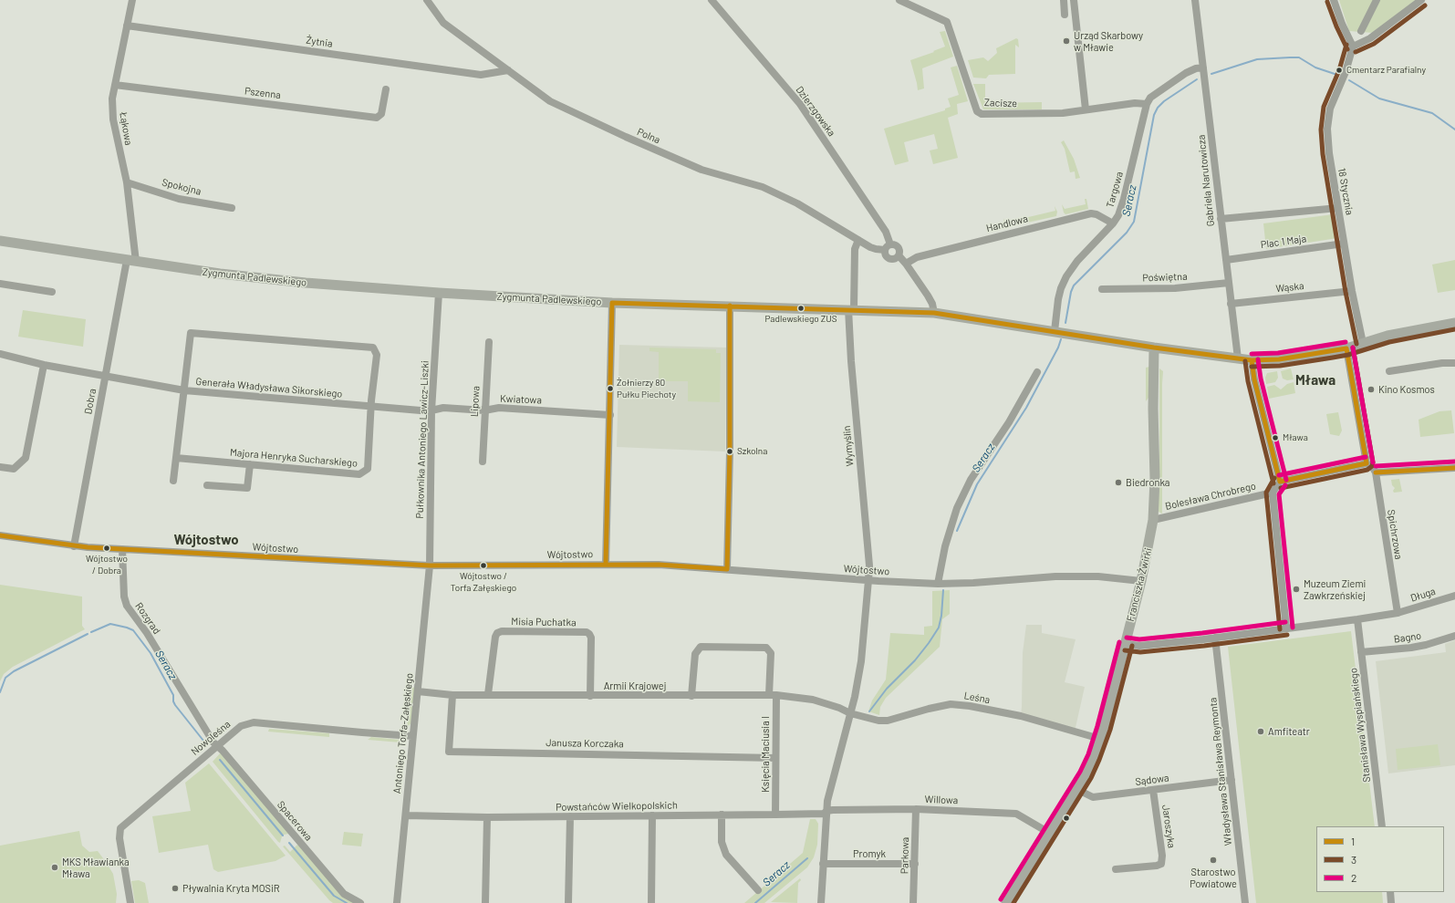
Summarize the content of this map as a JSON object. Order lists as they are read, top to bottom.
{
  "streets": {
    "street": [
      "Żytnia",
      "Pszenna",
      "Zacisze",
      "Dzierzgowska",
      "Łąkowa",
      "Polna",
      "Gabriela Narutowicza",
      "Spokojna",
      "Targowa",
      "18 Stycznia",
      "Handlowa",
      "Plac 1 Maja",
      "Zygmunta Padlewskiego",
      "Poświętna",
      "Wąska",
      "Generała Władysława Sikorskiego",
      "Kwiatowa",
      "Dobra",
      "Lipowa",
      "Pułkownika Antoniego Lawicz-Liszki",
      "Wymyślin",
      "Majora Henryka Sucharskiego",
      "Bolesława Chrobrego",
      "Spichrzowa",
      "Wójtostwo",
      "Franciszka Żwirki",
      "Długa",
      "Rozgrad",
      "Misia Puchatka",
      "Bagno",
      "Armii Krajowej",
      "Leśna",
      "Stanisława Wyspiańskiego",
      "Antoniego Torfa-Załęskiego",
      "Nowoleśna",
      "Janusza Korczaka",
      "Księcia Maciusia I",
      "Władysława Stanisława Reymonta",
      "Sądowa",
      "Willowa",
      "Powstańców Wielkopolskich",
      "Spacerowa",
      "Jaroszyka",
      "Promyk",
      "Parkowa"
    ]
  },
  "crossings": [
    ["Żytnia", "Łąkowa"],
    ["Żytnia", "Polna"],
    ["Pszenna", "Łąkowa"],
    ["Zacisze", "Targowa"],
    ["Dzierzgowska", "Polna"],
    ["Dzierzgowska", "Handlowa"],
    ["Dzierzgowska", "Zygmunta Padlewskiego"],
    ["Łąkowa", "Spokojna"],
    ["Łąkowa", "Zygmunta Padlewskiego"],
    ["Łąkowa", "Dobra"],
    ["Polna", "Wymyślin"],
    ["Gabriela Narutowicza", "Targowa"],
    ["Gabriela Narutowicza", "Plac 1 Maja"],
    ["Gabriela Narutowicza", "Zygmunta Padlewskiego"],
    ["Gabriela Narutowicza", "Poświętna"],
    ["Gabriela Narutowicza", "Wąska"],
    ["Targowa", "Handlowa"],
    ["Targowa", "Zygmunta Padlewskiego"],
    ["18 Stycznia", "Plac 1 Maja"],
    ["18 Stycznia", "Zygmunta Padlewskiego"],
    ["18 Stycznia", "Wąska"],
    ["Zygmunta Padlewskiego", "Dobra"],
    ["Zygmunta Padlewskiego", "Pułkownika Antoniego Lawicz-Liszki"],
    ["Zygmunta Padlewskiego", "Wymyślin"],
    ["Zygmunta Padlewskiego", "Franciszka Żwirki"],
    ["Generała Władysława Sikorskiego", "Kwiatowa"],
    ["Generała Władysława Sikorskiego", "Dobra"],
    ["Generała Władysława Sikorskiego", "Pułkownika Antoniego Lawicz-Liszki"],
    ["Generała Władysława Sikorskiego", "Majora Henryka Sucharskiego"],
    ["Kwiatowa", "Lipowa"],
    ["Kwiatowa", "Pułkownika Antoniego Lawicz-Liszki"],
    ["Dobra", "Wójtostwo"],
    ["Pułkownika Antoniego Lawicz-Liszki", "Wójtostwo"],
    ["Pułkownika Antoniego Lawicz-Liszki", "Antoniego Torfa-Załęskiego"],
    ["Wymyślin", "Wójtostwo"],
    ["Wymyślin", "Armii Krajowej"],
    ["Wymyślin", "Leśna"],
    ["Wymyślin", "Willowa"],
    ["Wymyślin", "Powstańców Wielkopolskich"],
    ["Wymyślin", "Promyk"],
    ["Bolesława Chrobrego", "Franciszka Żwirki"],
    ["Spichrzowa", "Długa"],
    ["Wójtostwo", "Franciszka Żwirki"],
    ["Wójtostwo", "Rozgrad"],
    ["Wójtostwo", "Antoniego Torfa-Załęskiego"],
    ["Franciszka Żwirki", "Długa"],
    ["Franciszka Żwirki", "Leśna"],
    ["Franciszka Żwirki", "Sądowa"],
    ["Franciszka Żwirki", "Willowa"],
    ["Długa", "Stanisława Wyspiańskiego"],
    ["Długa", "Władysława Stanisława Reymonta"],
    ["Rozgrad", "Nowoleśna"],
    ["Rozgrad", "Spacerowa"],
    ["Misia Puchatka", "Armii Krajowej"],
    ["Bagno", "Stanisława Wyspiańskiego"],
    ["Armii Krajowej", "Leśna"],
    ["Armii Krajowej", "Antoniego Torfa-Załęskiego"],
    ["Armii Krajowej", "Janusza Korczaka"],
    ["Armii Krajowej", "Księcia Maciusia I"],
    ["Antoniego Torfa-Załęskiego", "Nowoleśna"],
    ["Antoniego Torfa-Załęskiego", "Powstańców Wielkopolskich"],
    ["Nowoleśna", "Spacerowa"],
    ["Janusza Korczaka", "Księcia Maciusia I"],
    ["Księcia Maciusia I", "Powstańców Wielkopolskich"],
    ["Władysława Stanisława Reymonta", "Sądowa"],
    ["Sądowa", "Jaroszyka"],
    ["Willowa", "Powstańców Wielkopolskich"],
    ["Willowa", "Parkowa"],
    ["Promyk", "Parkowa"]
  ],
  "districts": ["Mława", "Wójtostwo"],
  "water": ["Seracz"],
  "places": [
    "Urząd Skarbowy w Mławie",
    "Cmentarz Parafialny",
    "Padlewskiego ZUS",
    "Żołnierzy 80 Pułku Piechoty",
    "Kino Kosmos",
    "Mława",
    "Szkolna",
    "Biedronka",
    "Wójtostwo / Dobra",
    "Wójtostwo / Torfa Załęskiego",
    "Muzeum Ziemi Zawkrzeńskiej",
    "Amfiteatr",
    "Starostwo Powiatowe",
    "MKS Mławianka Mława",
    "Pływalnia Kryta MOSiR"
  ],
  "lines": ["transit line 3", "transit line 1", "transit line 2"],
  "legend": ["1", "3", "2"]
}
